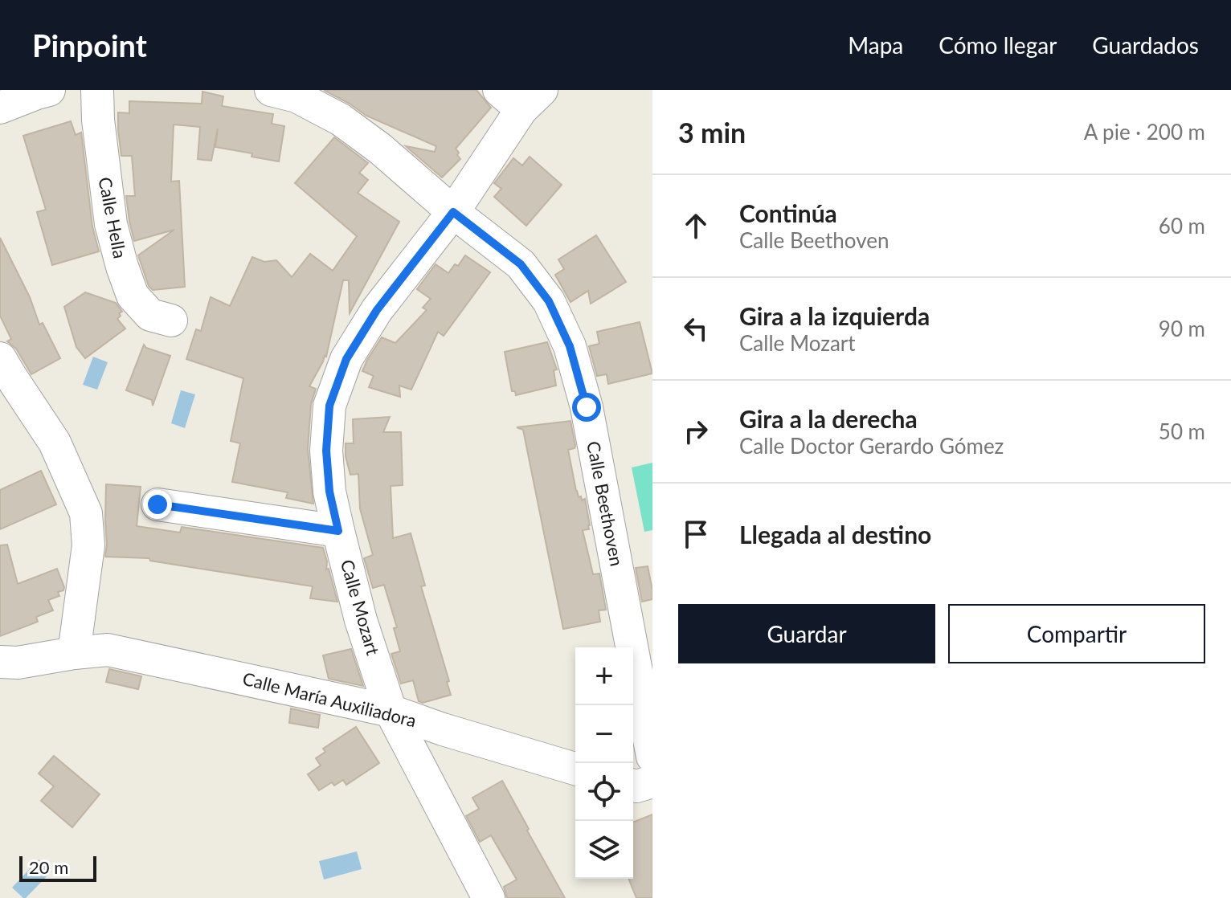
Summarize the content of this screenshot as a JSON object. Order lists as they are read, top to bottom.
{
  "streets": {
    "street": [
      "Calle Hella",
      "Calle Beethoven",
      "Calle Mozart",
      "Calle María Auxiliadora"
    ]
  },
  "crossings": [
    ["Calle Beethoven", "Calle Mozart"],
    ["Calle Mozart", "Calle María Auxiliadora"]
  ],
  "scale_bar": "20 m",
  "page": {
    "header": "Pinpoint",
    "nav": ["Mapa", "Cómo llegar", "Guardados"],
    "heading": ["3 min", "A pie · 200 m"],
    "list": [
      ["Continúa", "Calle Beethoven", "60 m"],
      ["Gira a la izquierda", "Calle Mozart", "90 m"],
      ["Gira a la derecha", "Calle Doctor Gerardo Gómez", "50 m"],
      "Llegada al destino"
    ],
    "buttons": ["Guardar", "Compartir"],
    "map_buttons": ["+", "−"],
    "scale": "20 m"
  }
}
